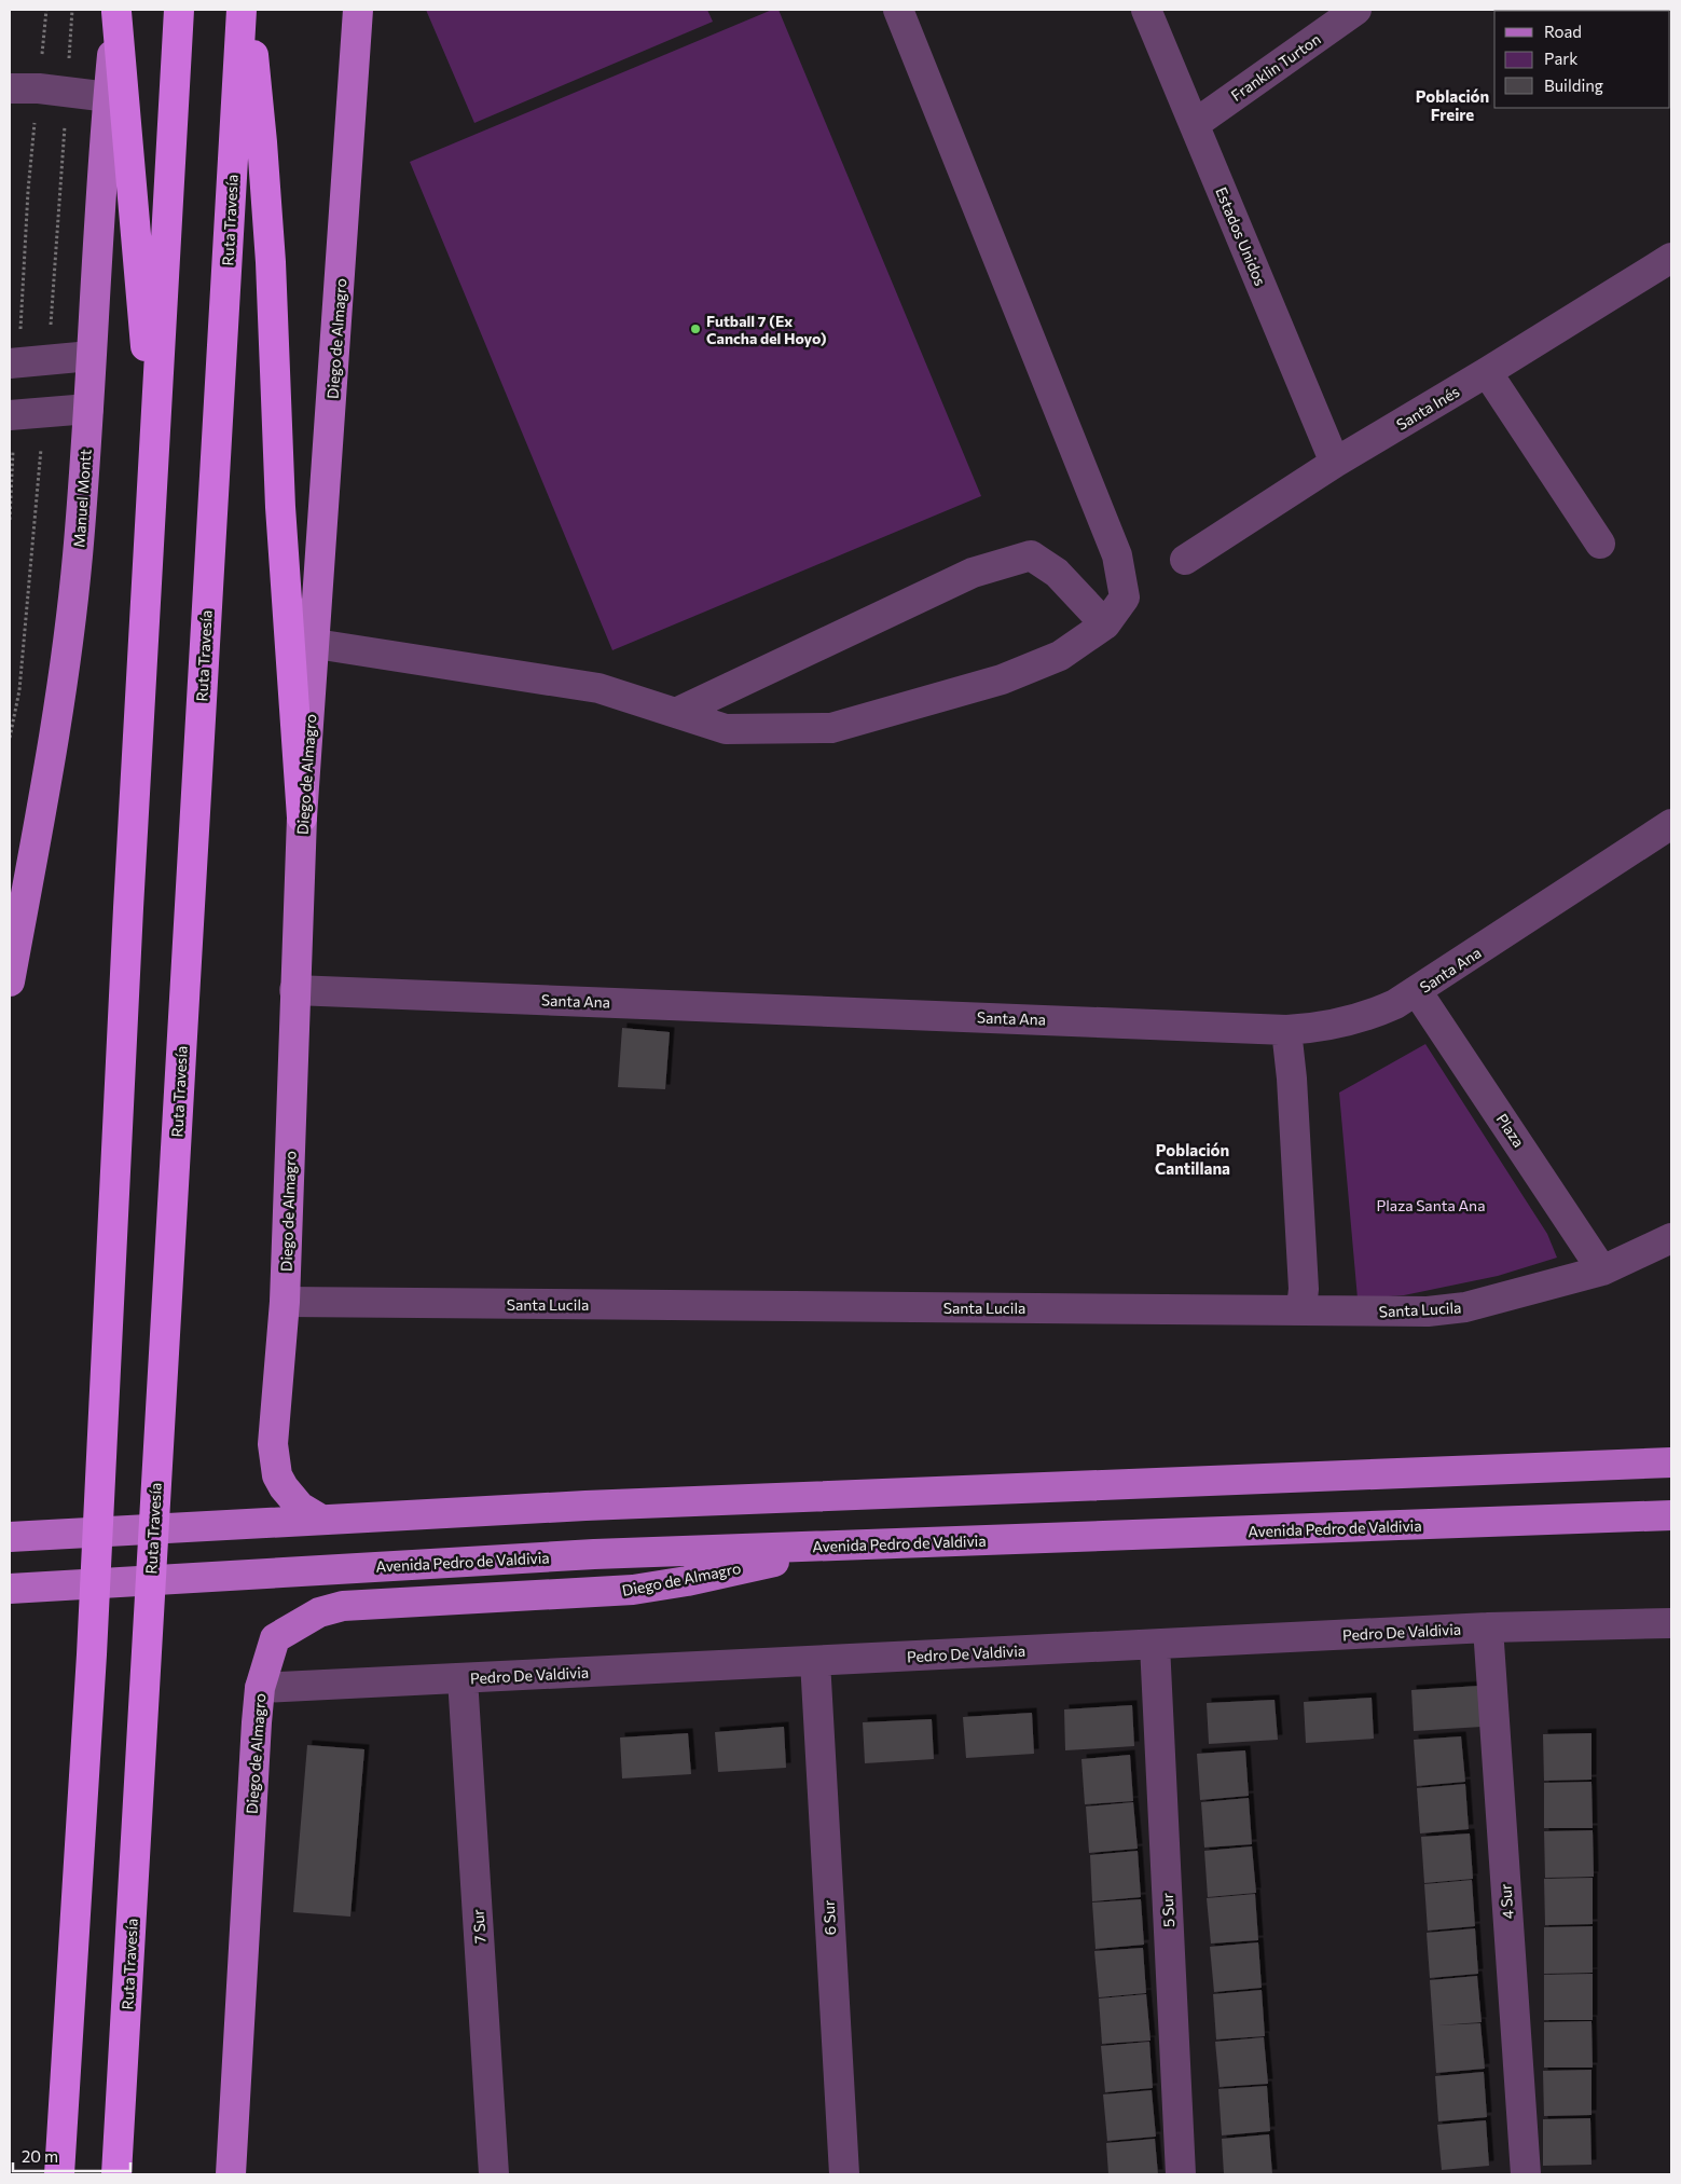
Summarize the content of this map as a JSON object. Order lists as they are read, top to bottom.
{
  "streets": {
    "highway": ["Ruta Travesía"],
    "main road": ["Diego de Almagro", "Manuel Montt", "Avenida Pedro de Valdivia"],
    "street": [
      "Franklin Turton",
      "Estados Unidos",
      "Santa Inés",
      "Santa Ana",
      "Plaza",
      "Santa Lucila",
      "Pedro De Valdivia",
      "4 Sur",
      "5 Sur",
      "6 Sur",
      "7 Sur"
    ]
  },
  "crossings": [
    ["Franklin Turton", "Estados Unidos"],
    ["Estados Unidos", "Santa Inés"],
    ["Diego de Almagro", "Santa Ana"],
    ["Diego de Almagro", "Santa Lucila"],
    ["Diego de Almagro", "Avenida Pedro de Valdivia"],
    ["Diego de Almagro", "Pedro De Valdivia"],
    ["Santa Ana", "Plaza"],
    ["Plaza", "Santa Lucila"],
    ["Pedro De Valdivia", "4 Sur"],
    ["Pedro De Valdivia", "5 Sur"],
    ["Pedro De Valdivia", "6 Sur"],
    ["Pedro De Valdivia", "7 Sur"]
  ],
  "districts": ["Población Freire", "Población Cantillana"],
  "parks": ["Plaza Santa Ana"],
  "places": ["Futball 7 (Ex Cancha del Hoyo)"],
  "legend": ["Road", "Park", "Building"],
  "scale_bar": "20 m"
}
